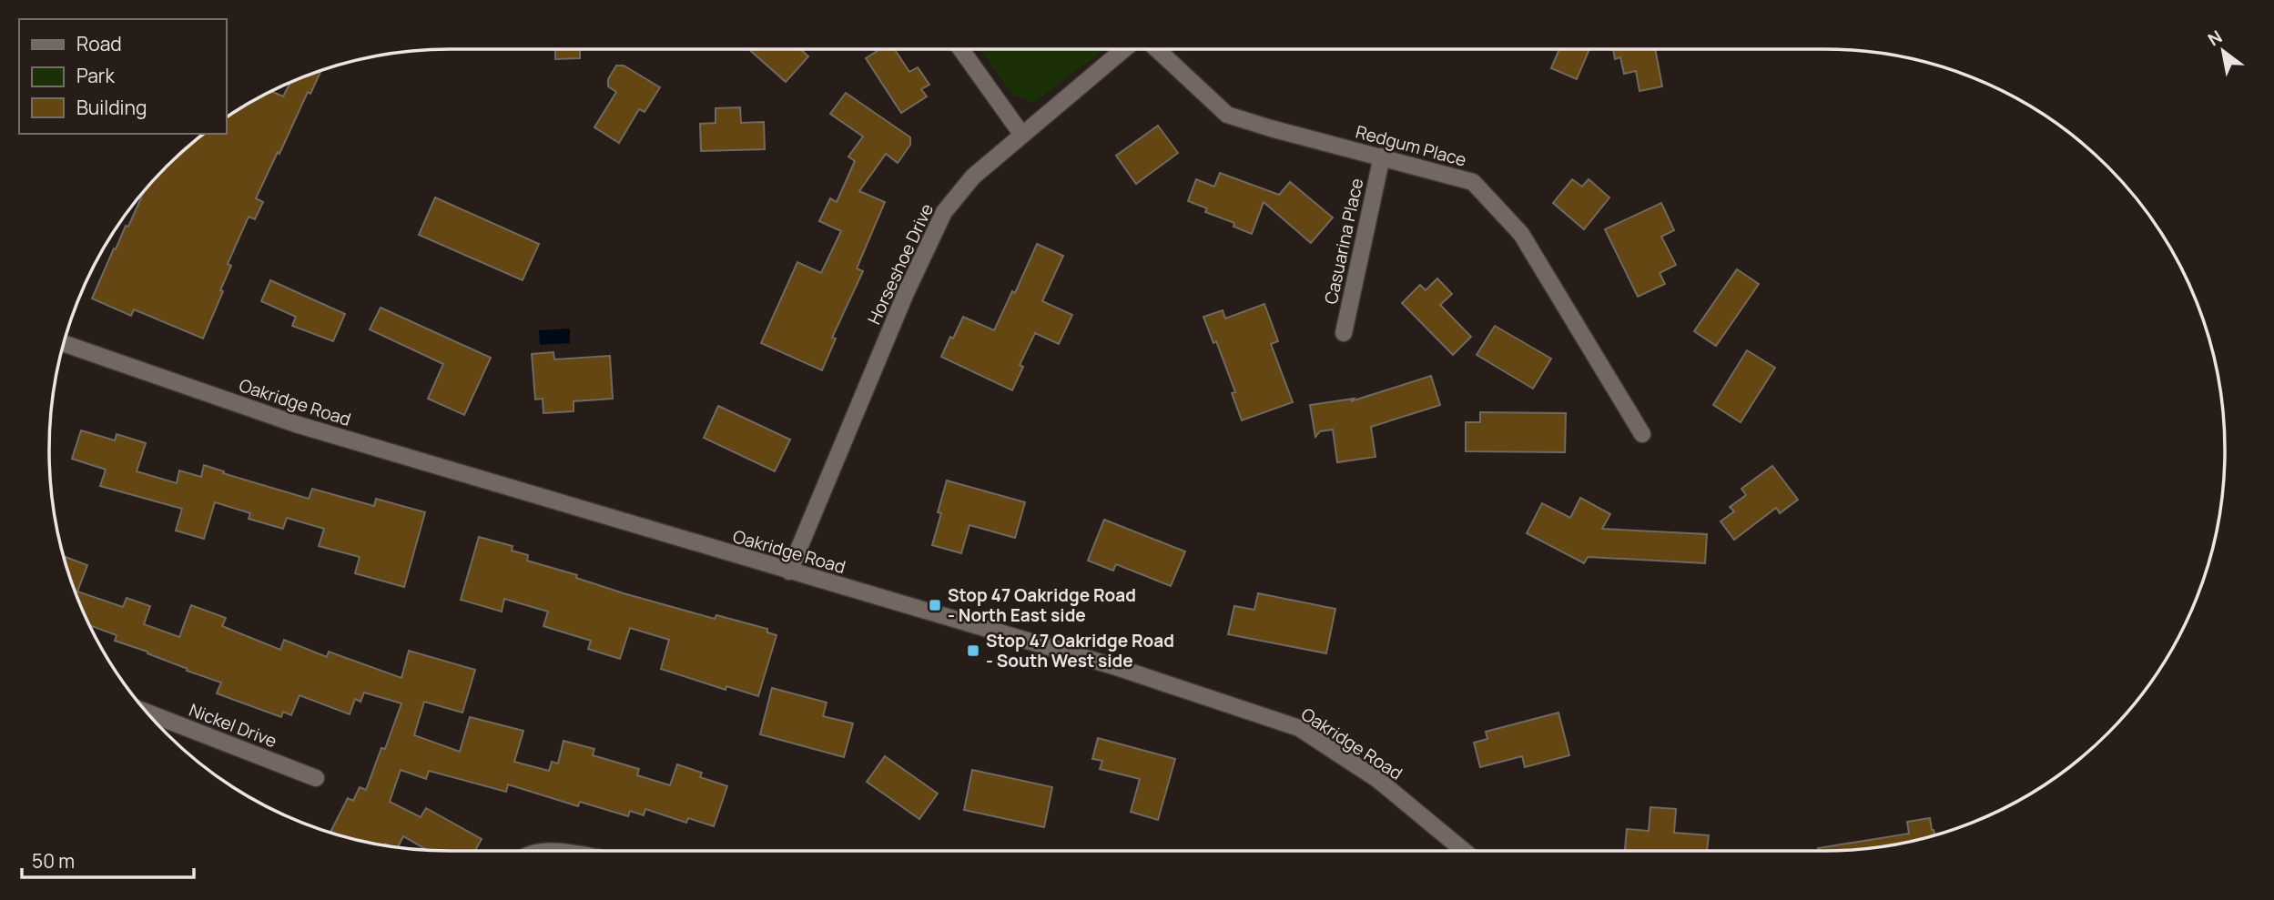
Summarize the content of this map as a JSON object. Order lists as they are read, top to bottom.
{
  "streets": {
    "street": [
      "Redgum Place",
      "Casuarina Place",
      "Horseshoe Drive",
      "Oakridge Road",
      "Nickel Drive"
    ]
  },
  "crossings": [
    ["Redgum Place", "Casuarina Place"],
    ["Horseshoe Drive", "Oakridge Road"]
  ],
  "places": {
    "transit": ["Stop 47 Oakridge Road - North East side", "Stop 47 Oakridge Road - South West side"]
  },
  "legend": ["Road", "Park", "Building"],
  "scale_bar": "50 m",
  "north": "top left"
}
